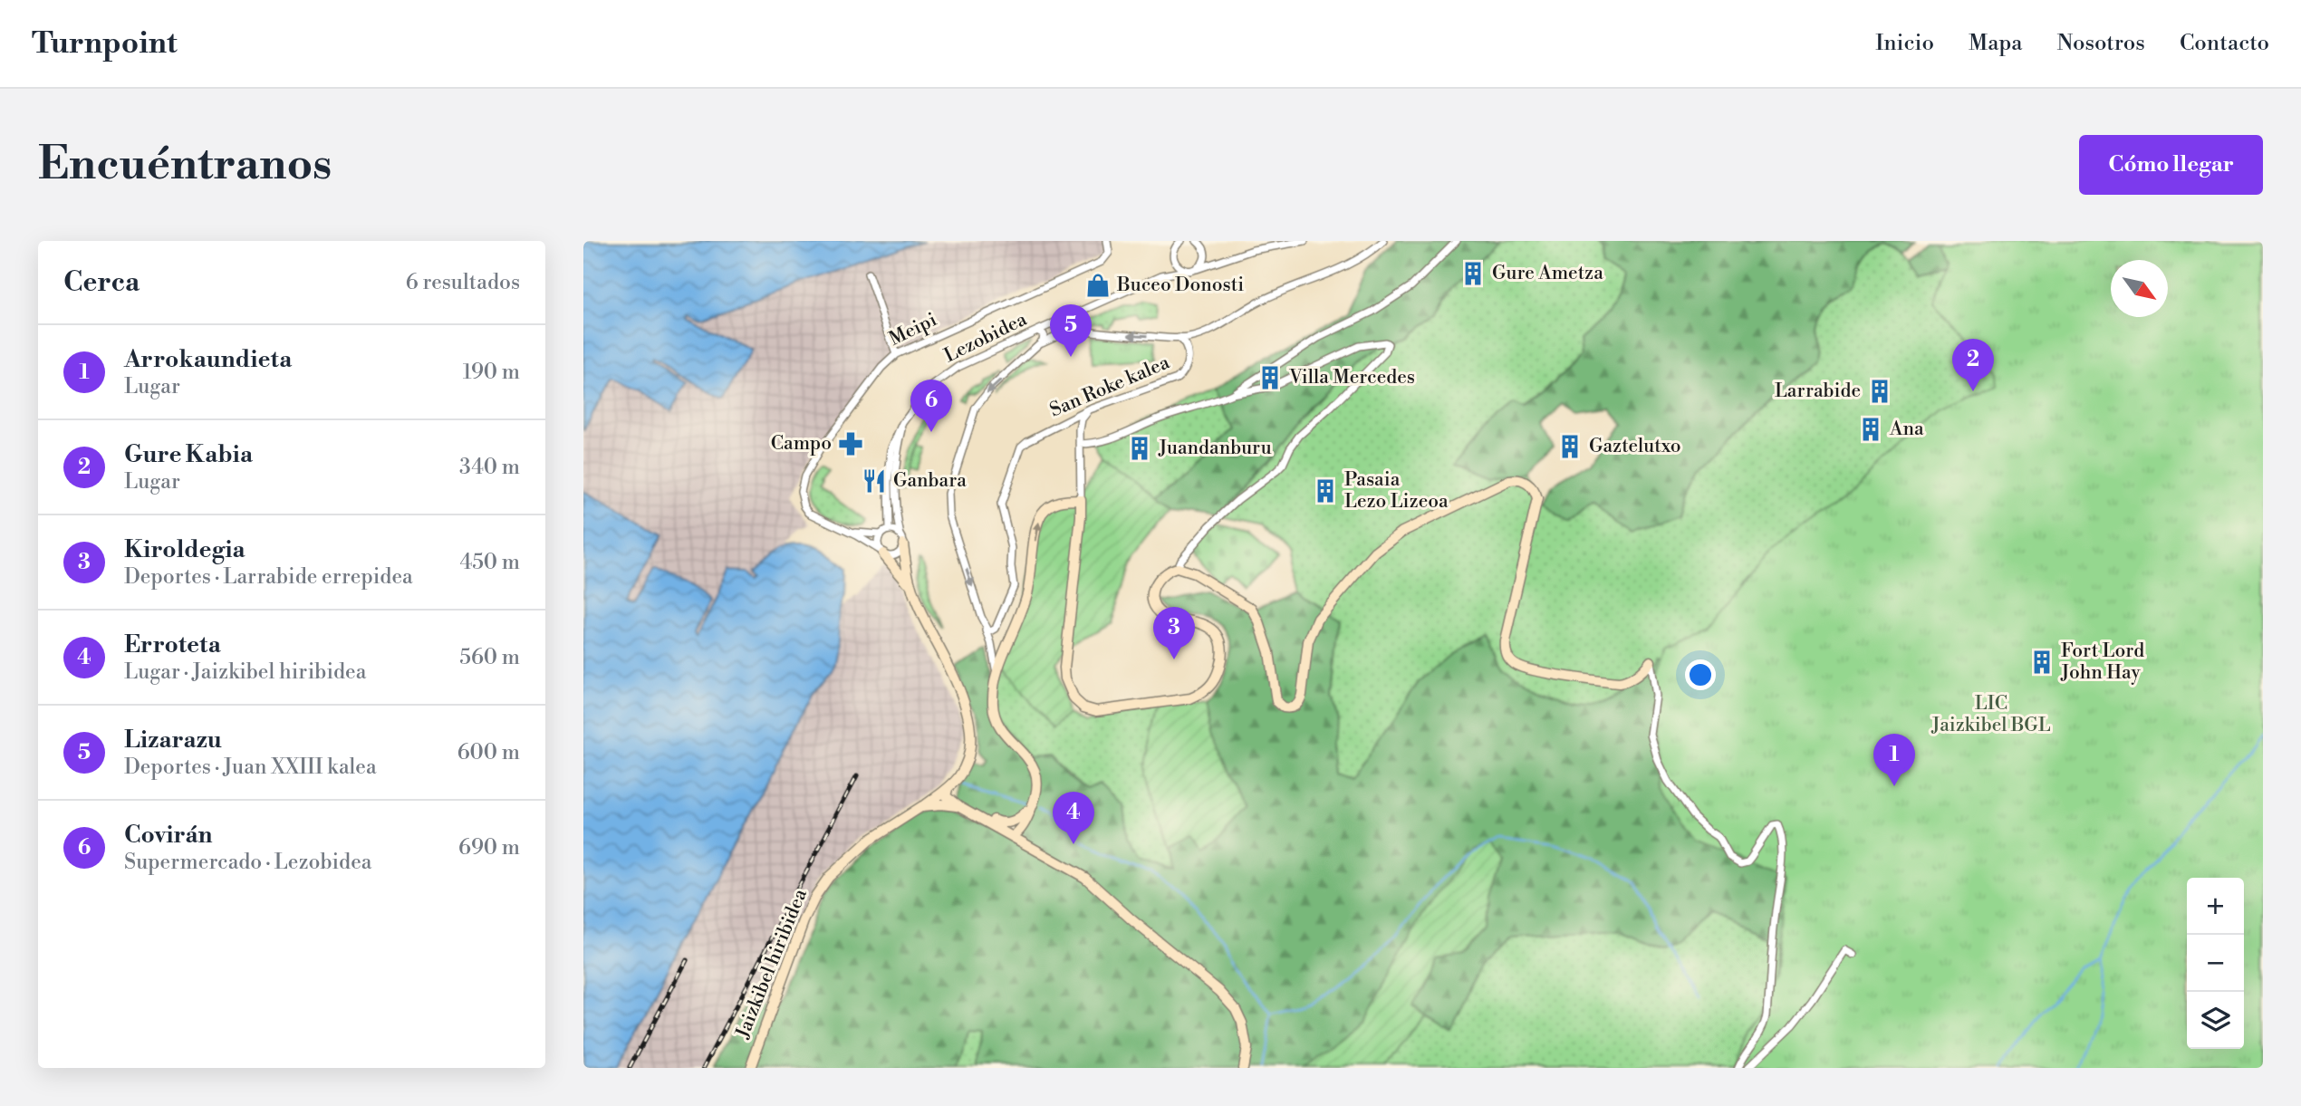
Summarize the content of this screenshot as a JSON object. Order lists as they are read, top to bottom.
{
  "streets": {
    "street": [
      "Meipi",
      "Lezobidea",
      "San Roke kalea",
      "Jaizkibel hiribidea"
    ]
  },
  "crossings": [
    ["Meipi", "Lezobidea"]
  ],
  "parks": ["LIC Jaizkibel BGL"],
  "places": {
    "building": [
      "Gure Ametza",
      "Villa Mercedes",
      "Larrabide",
      "Ana",
      "Gaztelutxo",
      "Juandanburu",
      "Pasaia Lezo Lizeoa",
      "Fort Lord John Hay"
    ],
    "shop": ["Buceo Donosti"],
    "pharmacy": ["Campo"],
    "restaurant": ["Ganbara"]
  },
  "north": "bottom right",
  "page": {
    "header": "Turnpoint",
    "nav": [
      "Inicio",
      "Mapa",
      "Nosotros",
      "Contacto"
    ],
    "buttons": "Cómo llegar",
    "title": "Encuéntranos",
    "heading": ["Cerca", "6 resultados"],
    "pins": [
      "5",
      "2",
      "6",
      "3",
      "1",
      "4"
    ],
    "list": [
      {
        "mark": "1",
        "name": "Arrokaundieta",
        "note": "Lugar",
        "value": "190 m"
      },
      {
        "mark": "2",
        "name": "Gure Kabia",
        "note": "Lugar",
        "value": "340 m"
      },
      {
        "mark": "3",
        "name": "Kiroldegia",
        "note": "Deportes · Larrabide errepidea",
        "value": "450 m"
      },
      {
        "mark": "4",
        "name": "Erroteta",
        "note": "Lugar · Jaizkibel hiribidea",
        "value": "560 m"
      },
      {
        "mark": "5",
        "name": "Lizarazu",
        "note": "Deportes · Juan XXIII kalea",
        "value": "600 m"
      },
      {
        "mark": "6",
        "name": "Covirán",
        "note": "Supermercado · Lezobidea",
        "value": "690 m"
      }
    ],
    "map_buttons": ["+", "−"]
  }
}
